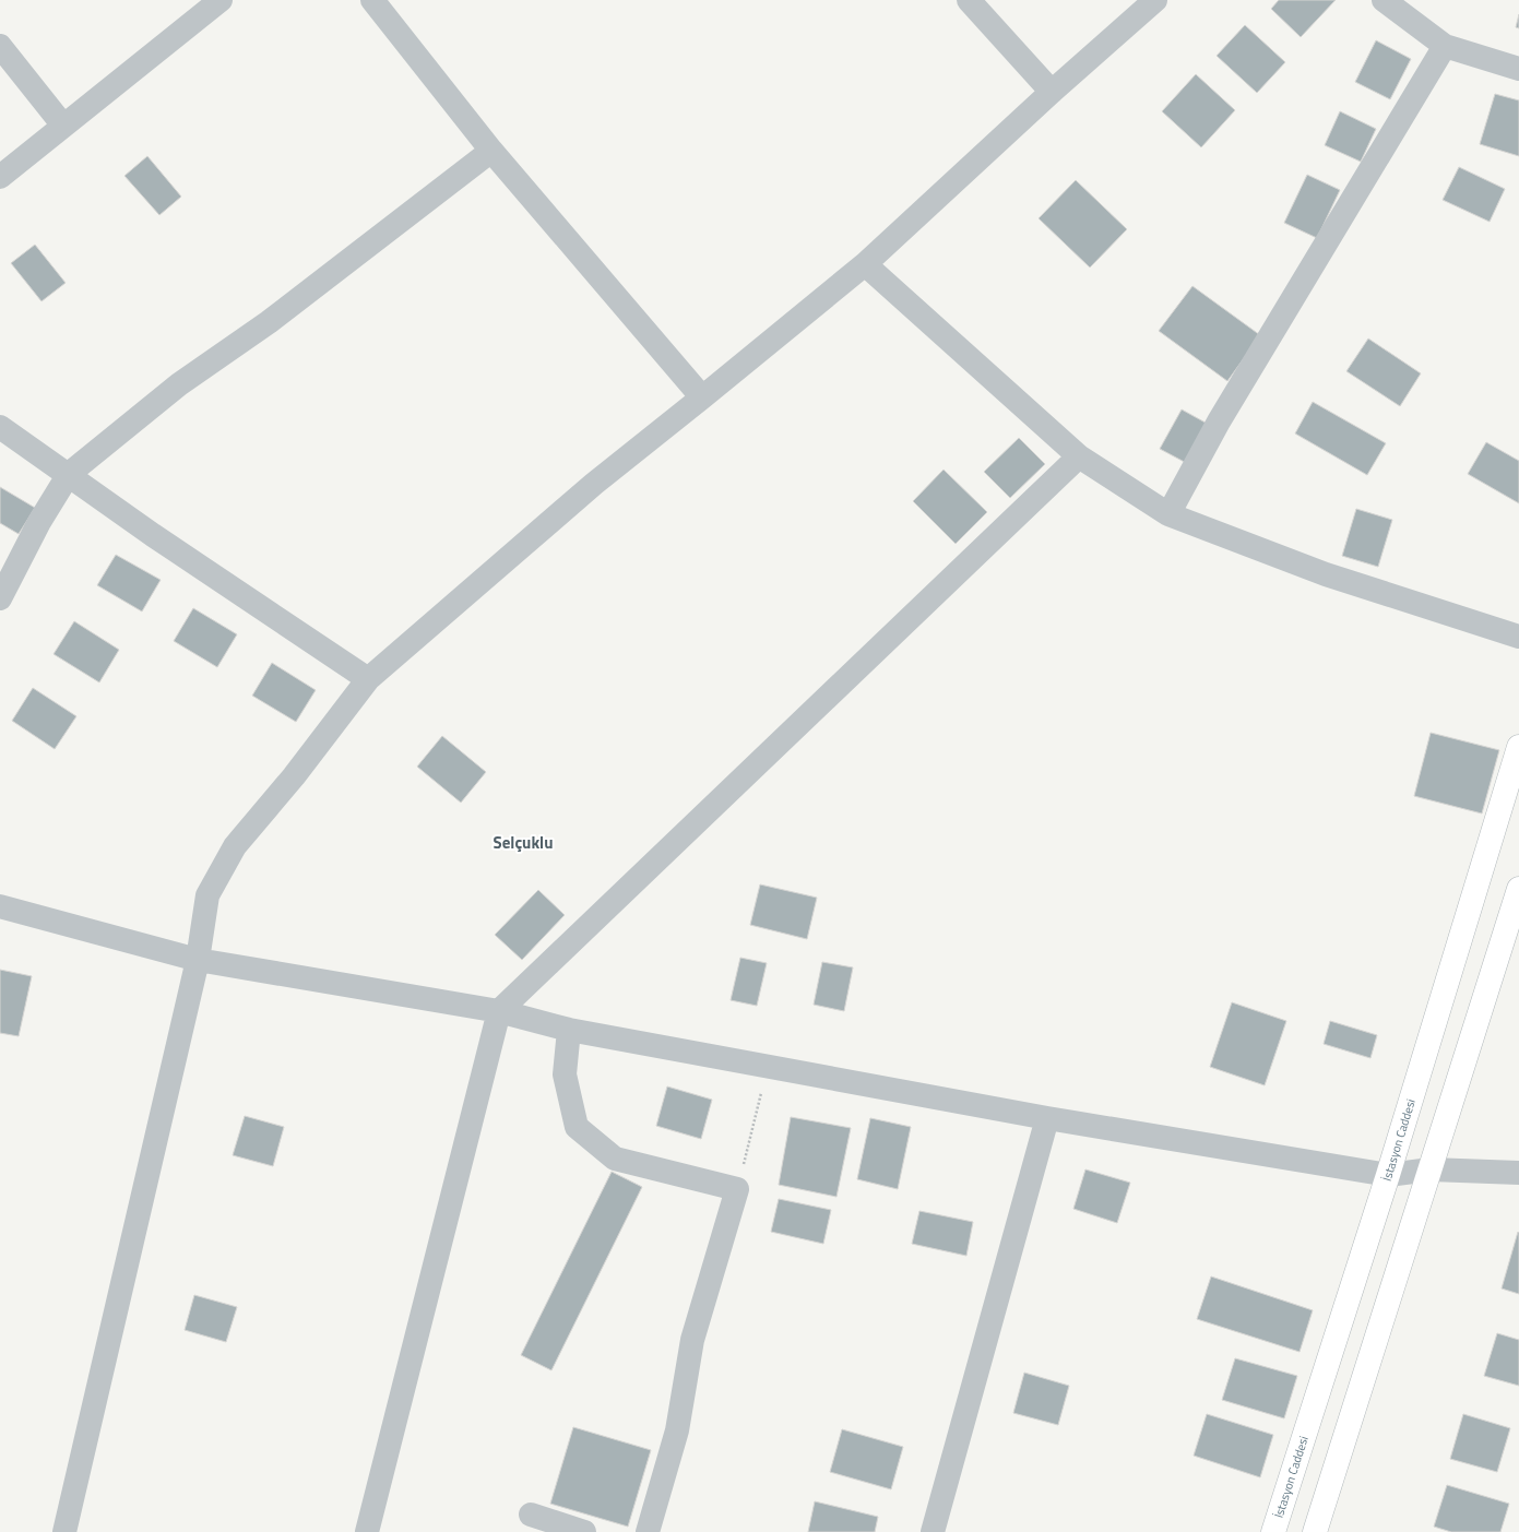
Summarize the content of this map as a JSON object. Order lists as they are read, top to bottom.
{
  "streets": {
    "main road": ["İstasyon Caddesi"]
  },
  "districts": ["Selçuklu"]
}
